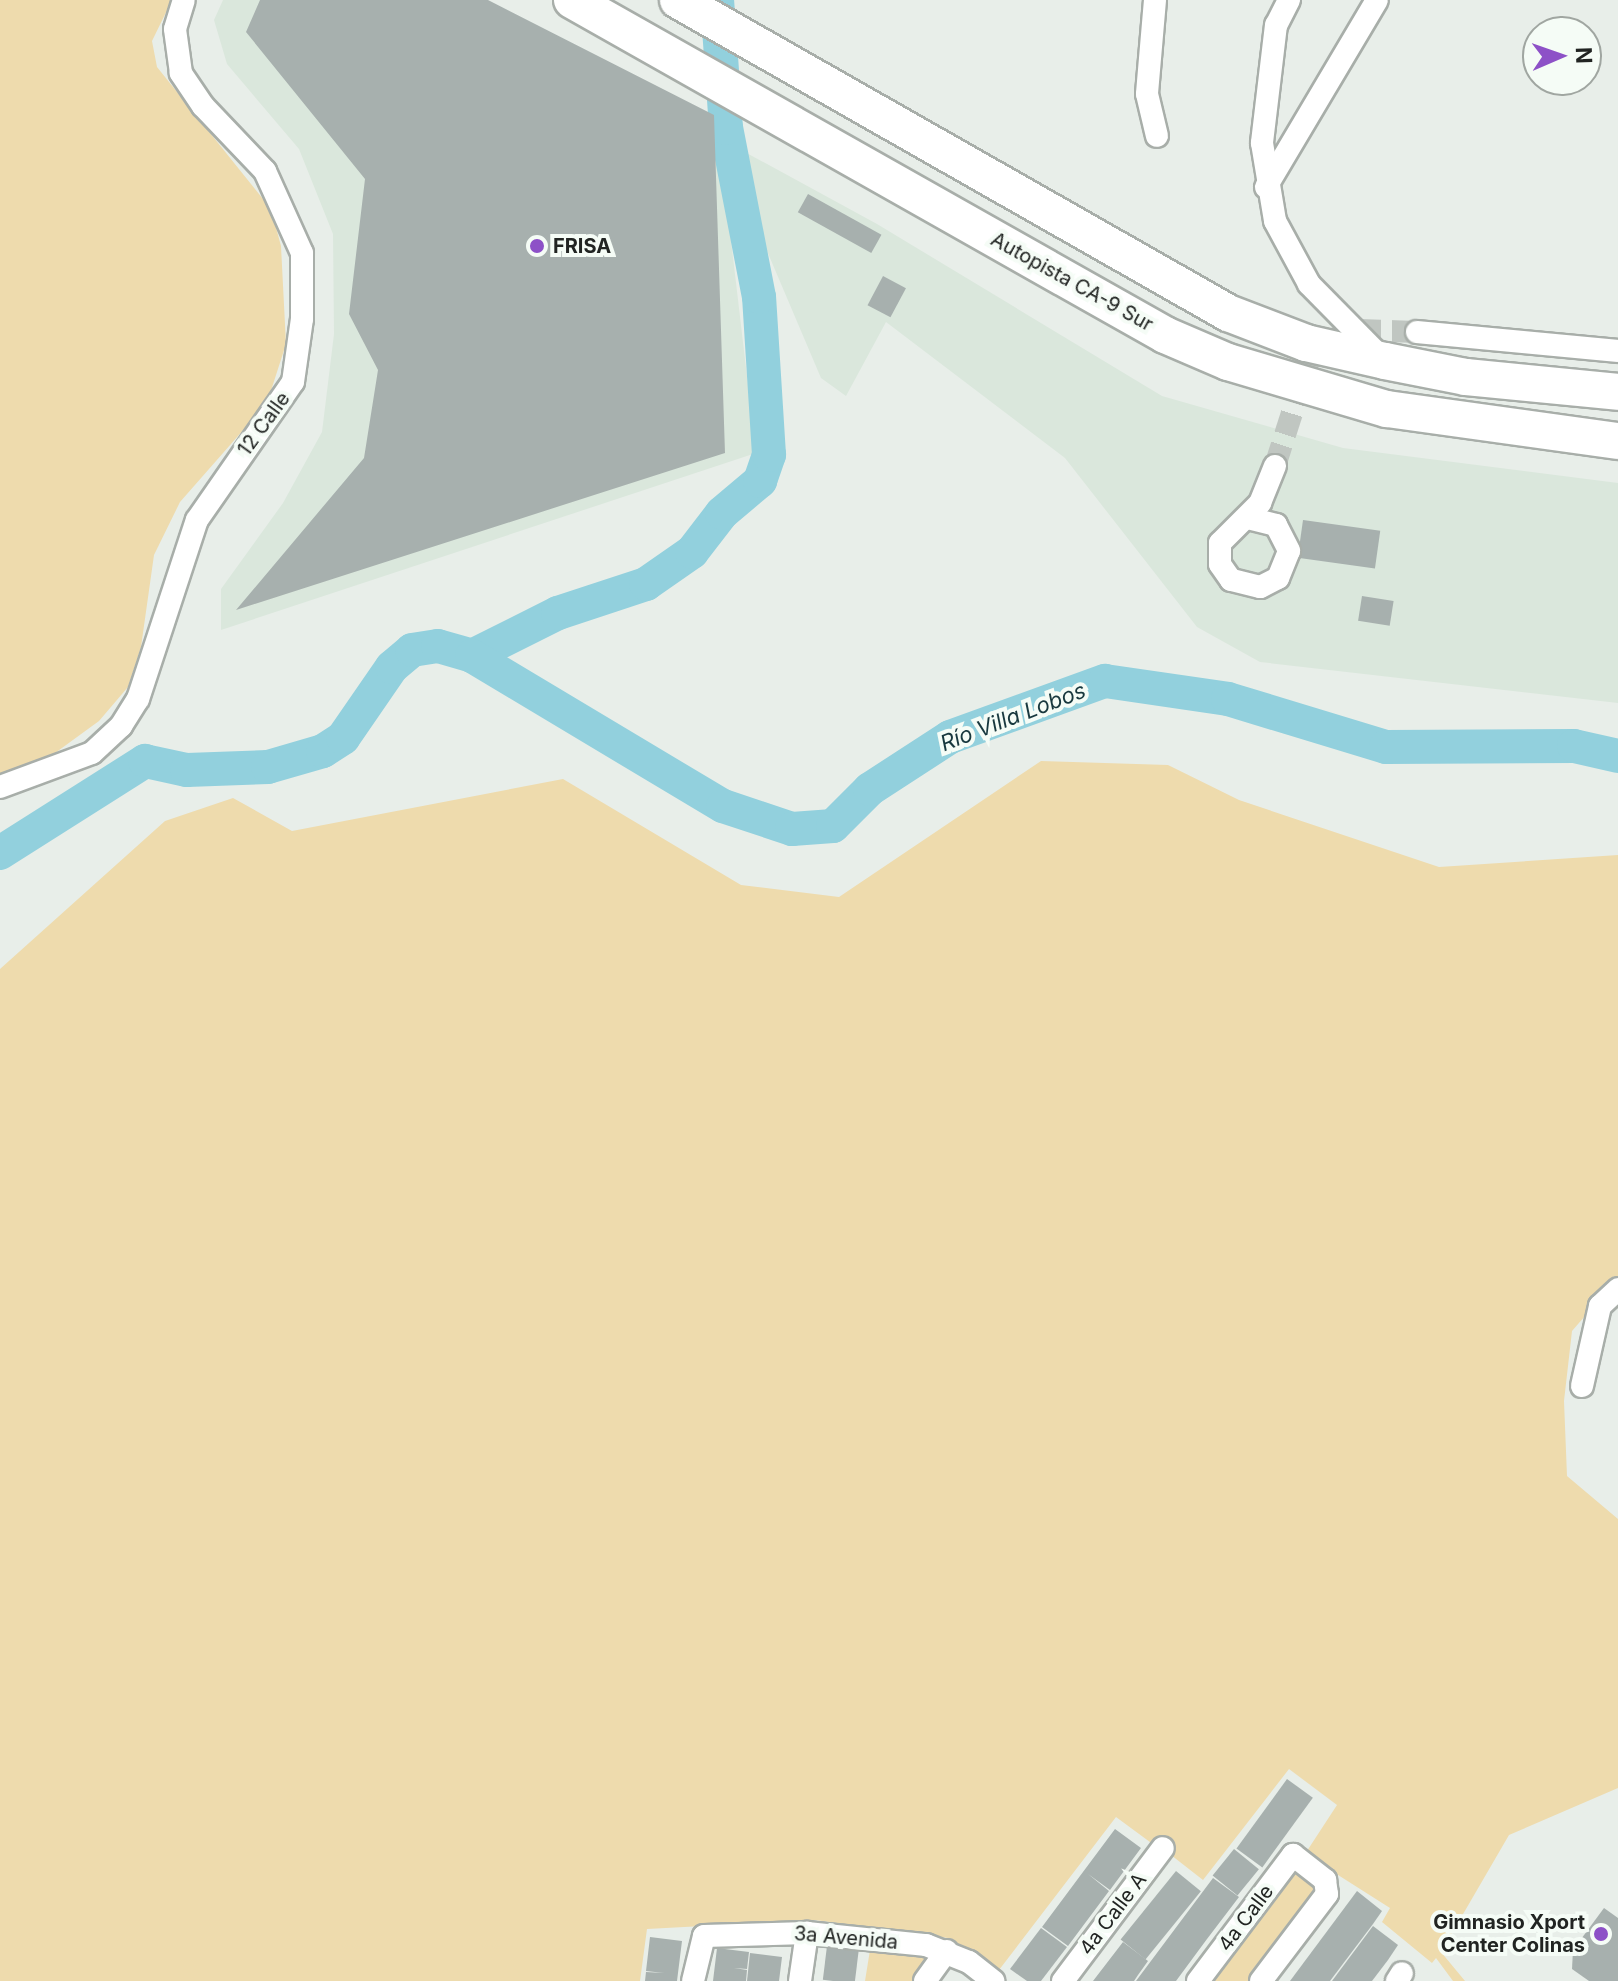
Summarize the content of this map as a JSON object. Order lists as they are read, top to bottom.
{
  "streets": {
    "highway": ["Autopista CA-9 Sur"],
    "street": [
      "12 Calle",
      "4a Calle A",
      "4a Calle",
      "3a Avenida"
    ]
  },
  "water": ["Río Villa Lobos"],
  "places": ["FRISA", "Gimnasio Xport Center Colinas"],
  "north": "right"
}
